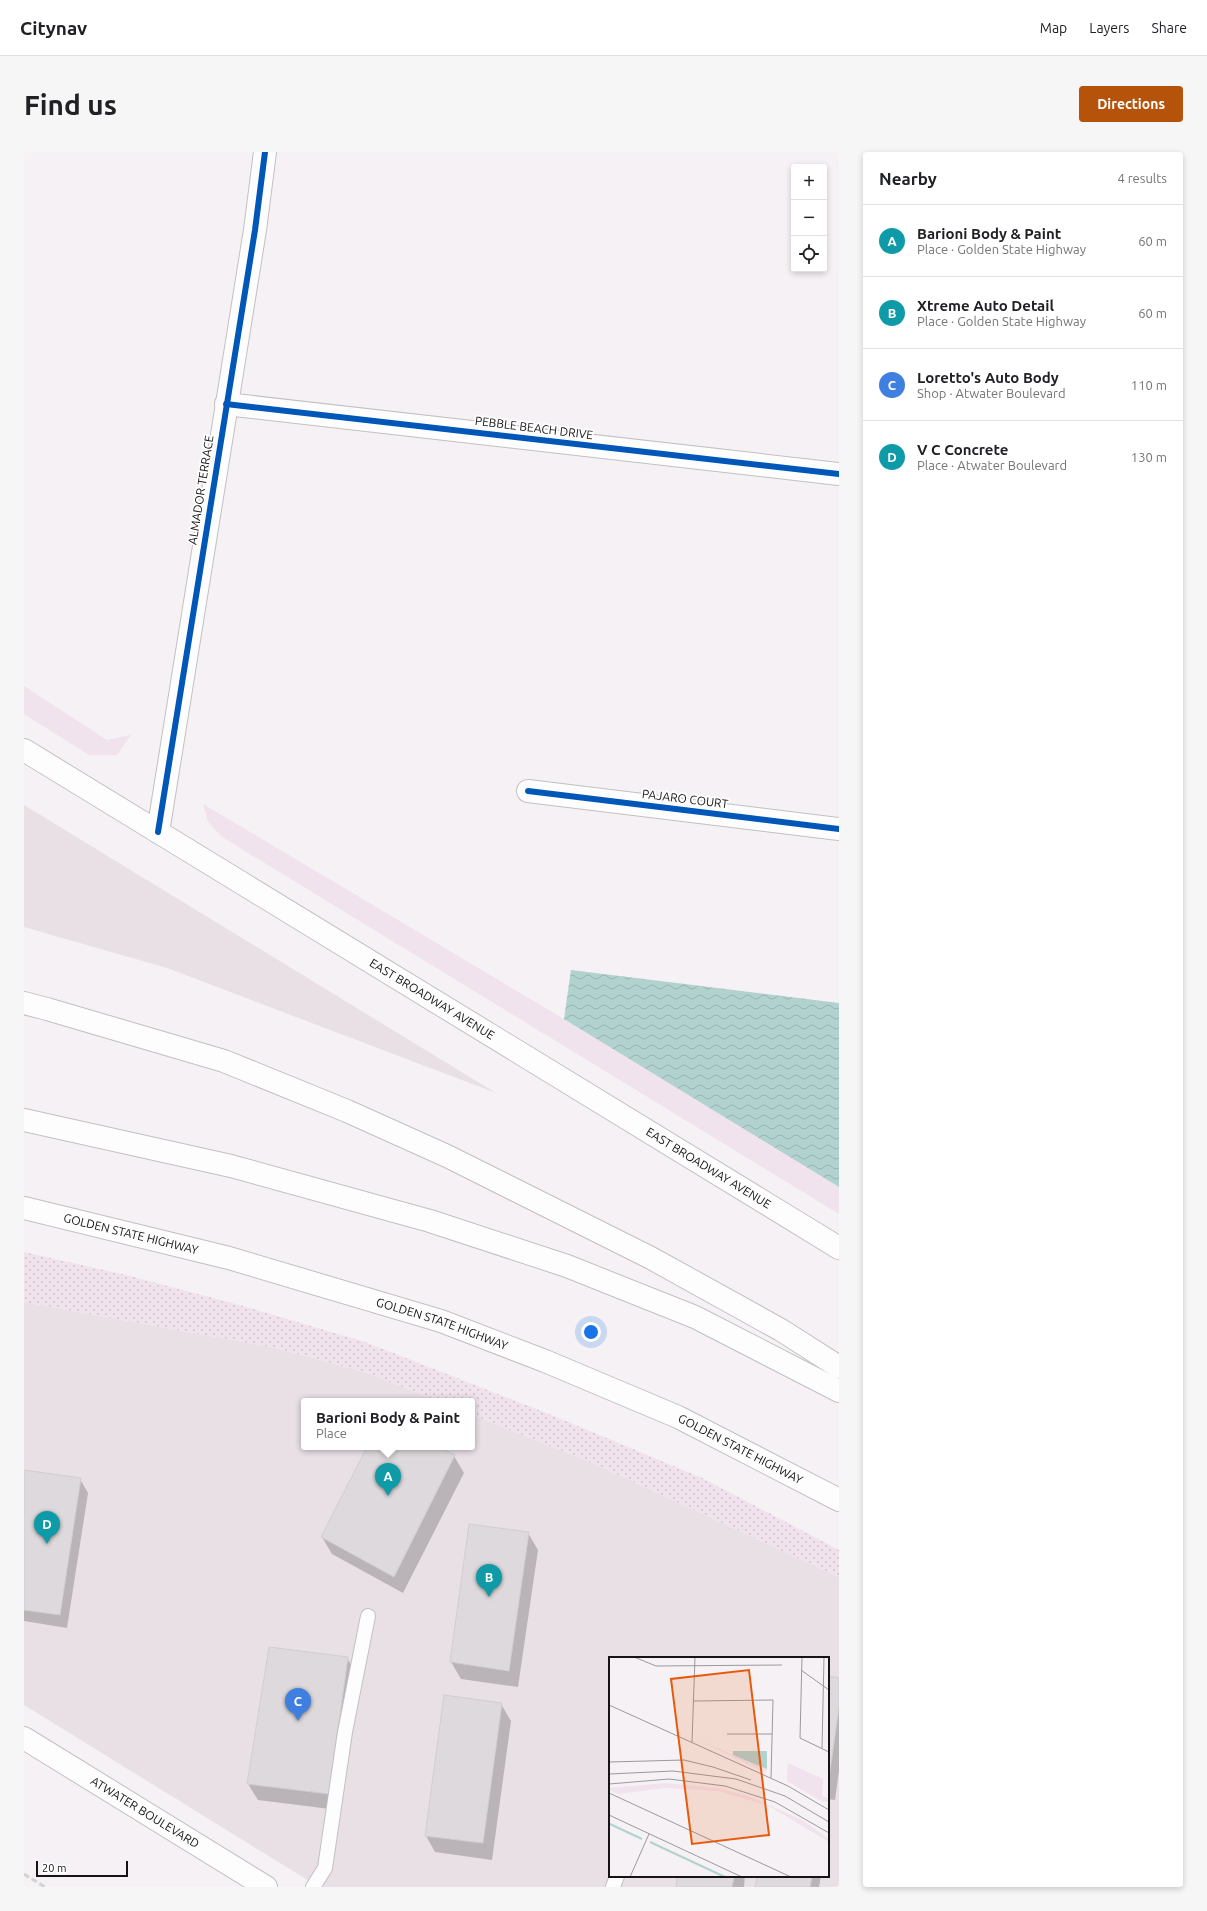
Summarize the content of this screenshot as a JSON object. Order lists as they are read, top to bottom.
{
  "streets": {
    "main road": [
      "PEBBLE BEACH DRIVE",
      "ALMADOR TERRACE",
      "PAJARO COURT",
      "EAST BROADWAY AVENUE",
      "GOLDEN STATE HIGHWAY",
      "ATWATER BOULEVARD"
    ]
  },
  "crossings": [
    ["PEBBLE BEACH DRIVE", "ALMADOR TERRACE"],
    ["ALMADOR TERRACE", "EAST BROADWAY AVENUE"]
  ],
  "scale_bar": "20 m",
  "page": {
    "header": "Citynav",
    "nav": ["Map", "Layers", "Share"],
    "buttons": "Directions",
    "title": "Find us",
    "heading": ["Nearby", "4 results"],
    "map_buttons": ["+", "−"],
    "list": [
      {
        "mark": "A",
        "name": "Barioni Body & Paint",
        "note": "Place · Golden State Highway",
        "value": "60 m"
      },
      {
        "mark": "B",
        "name": "Xtreme Auto Detail",
        "note": "Place · Golden State Highway",
        "value": "60 m"
      },
      {
        "mark": "C",
        "name": "Loretto's Auto Body",
        "note": "Shop · Atwater Boulevard",
        "value": "110 m"
      },
      {
        "mark": "D",
        "name": "V C Concrete",
        "note": "Place · Atwater Boulevard",
        "value": "130 m"
      }
    ],
    "popup": ["Barioni Body & Paint", "Place"],
    "pins": [
      "A",
      "D",
      "B",
      "C"
    ],
    "scale": "20 m"
  }
}
